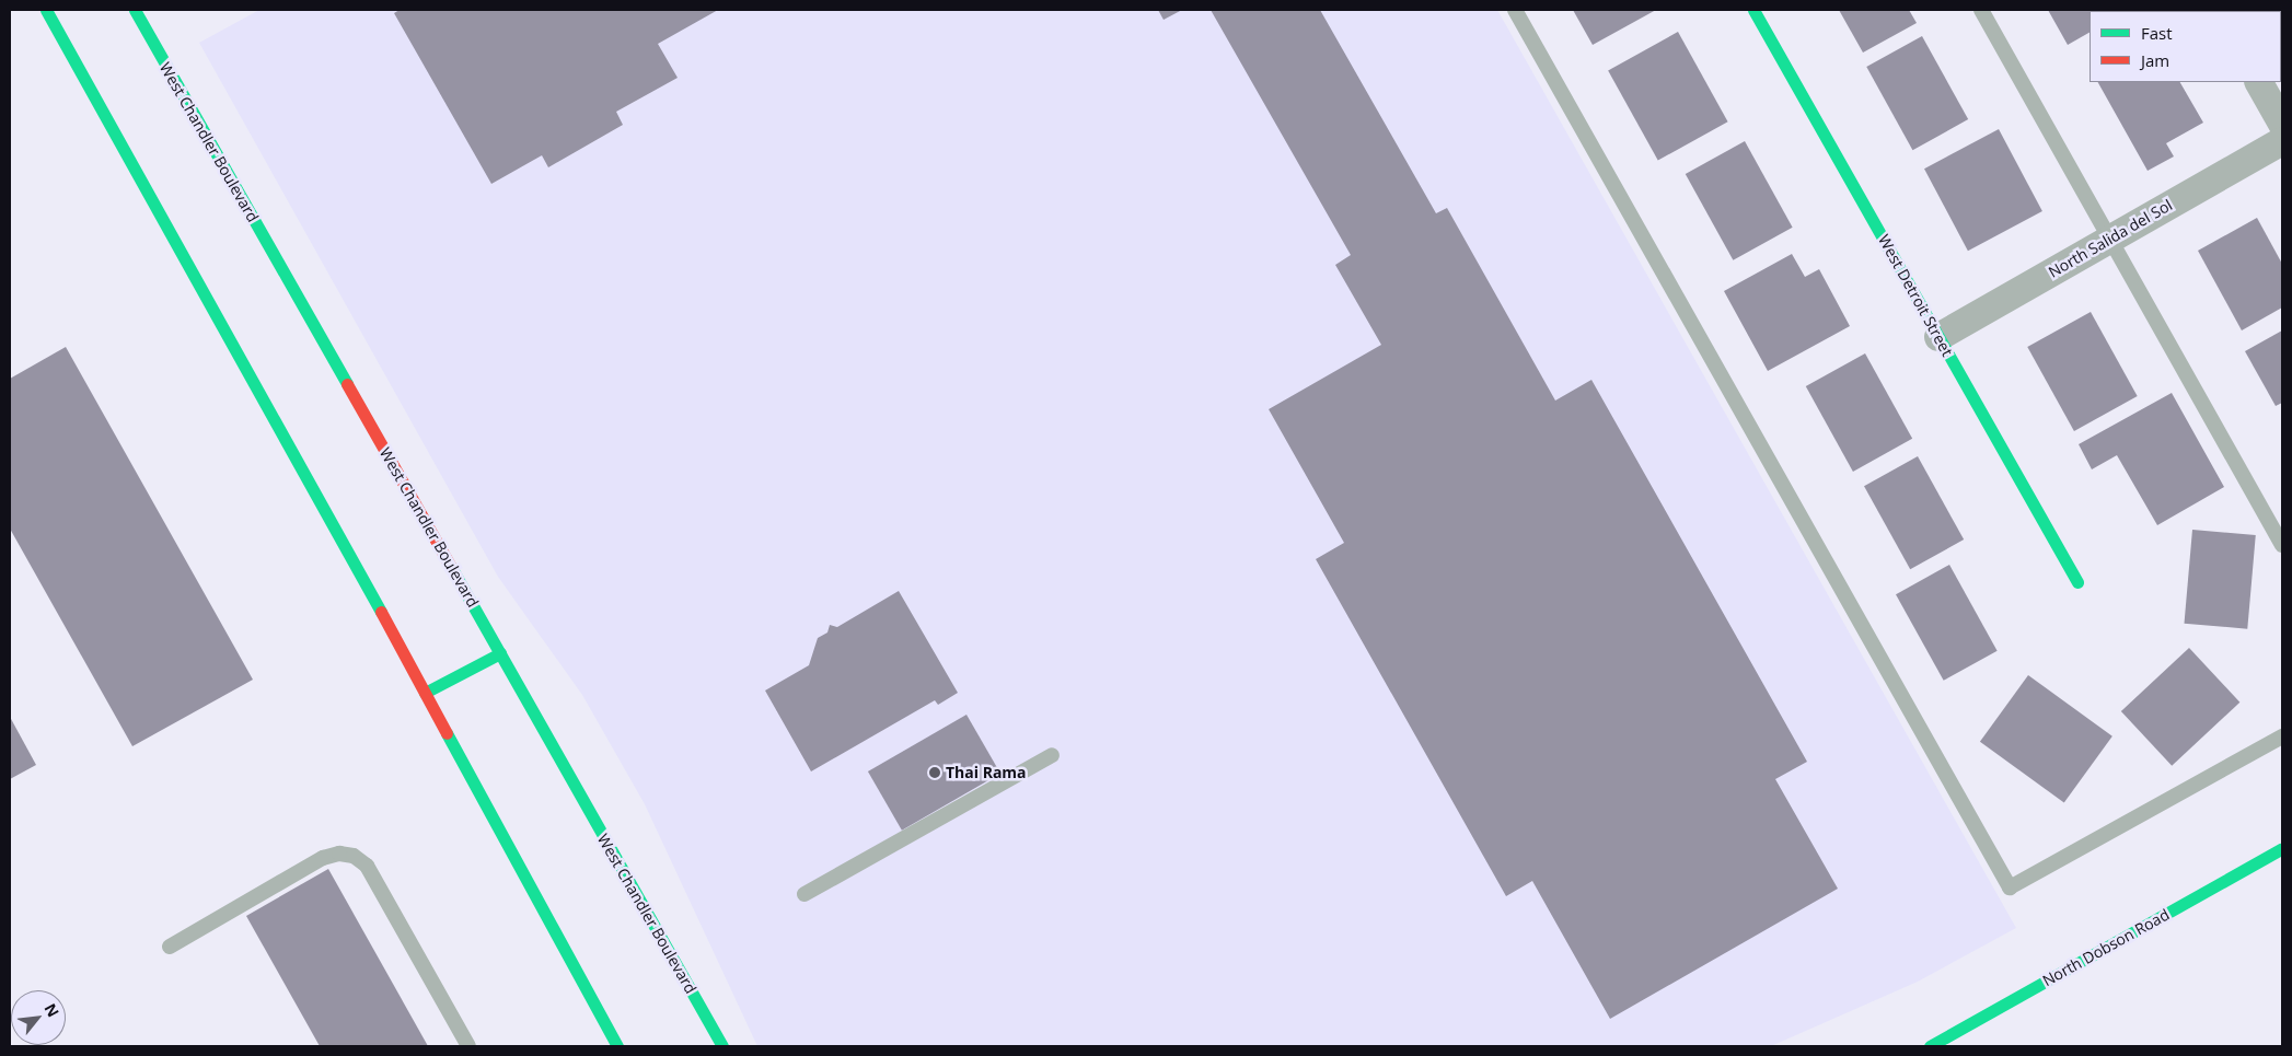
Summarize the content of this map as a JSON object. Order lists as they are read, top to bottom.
{
  "streets": {
    "main road": ["West Chandler Boulevard", "West Detroit Street", "North Dobson Road"],
    "street": ["North Salida del Sol"]
  },
  "crossings": [
    ["North Salida del Sol", "West Detroit Street"]
  ],
  "places": ["Thai Rama"],
  "legend": ["Fast", "Jam"],
  "north": "top right"
}
